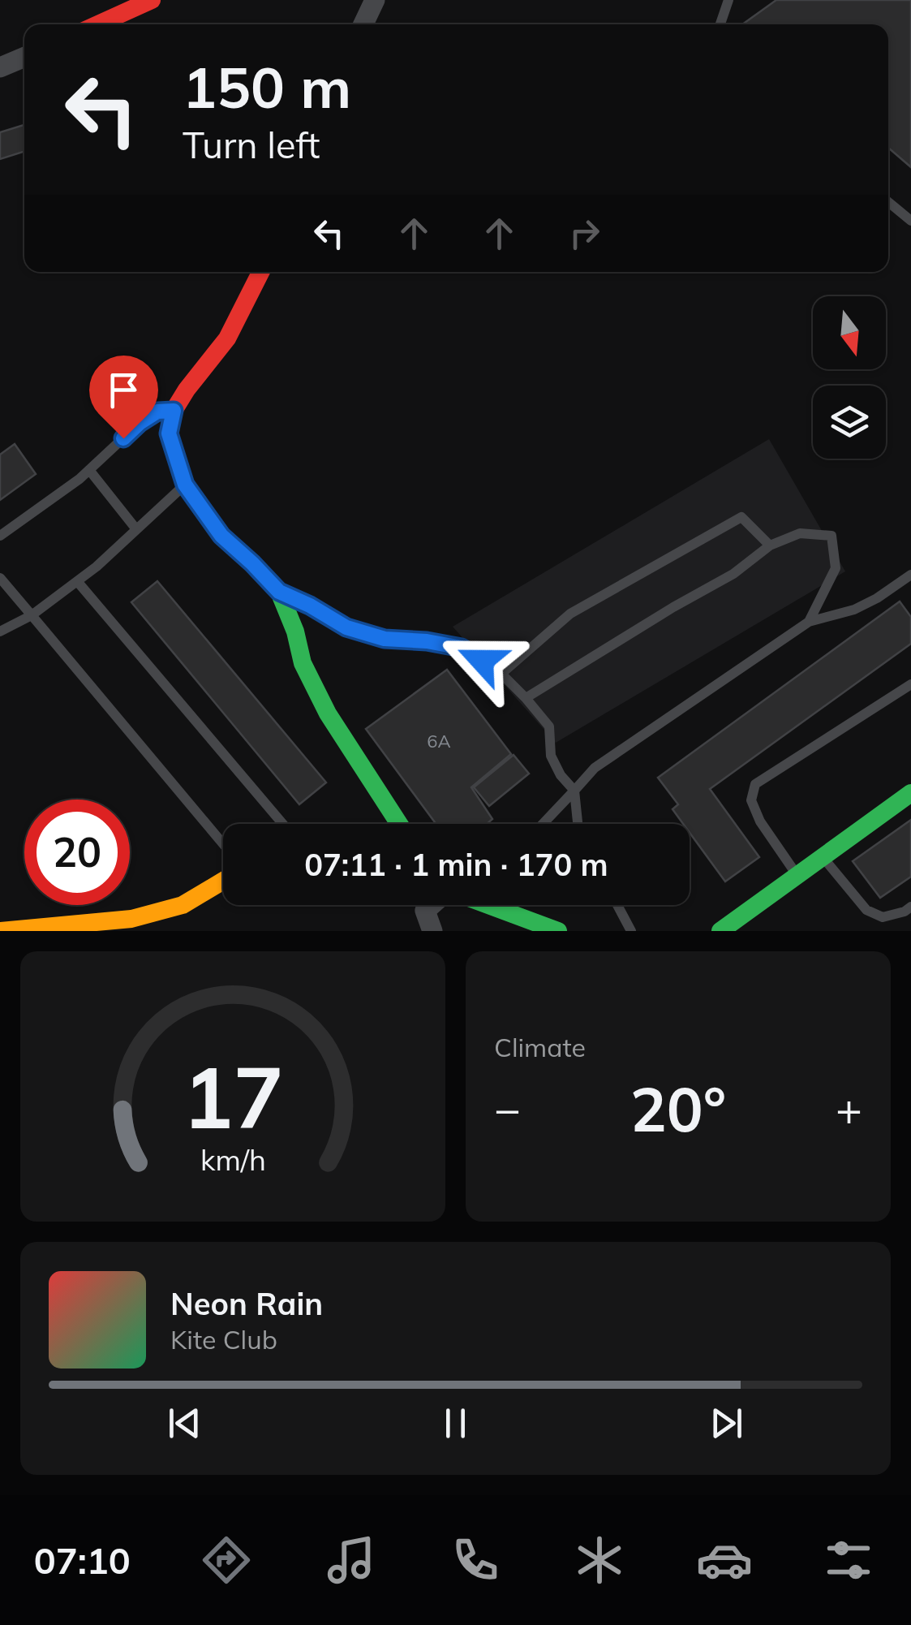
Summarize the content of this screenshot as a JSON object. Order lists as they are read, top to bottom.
{
  "house_numbers": ["6А"],
  "north": "bottom",
  "page": {
    "turn": ["150 m", "Turn left"],
    "limit": "20",
    "trip": "07:11 · 1 min · 170 m",
    "tile": "Climate",
    "heat": ["−", "20°", "+"],
    "song": ["Neon Rain", "Kite Club"],
    "tabs": "07:10",
    "gauge": ["17", "km/h"]
  }
}
